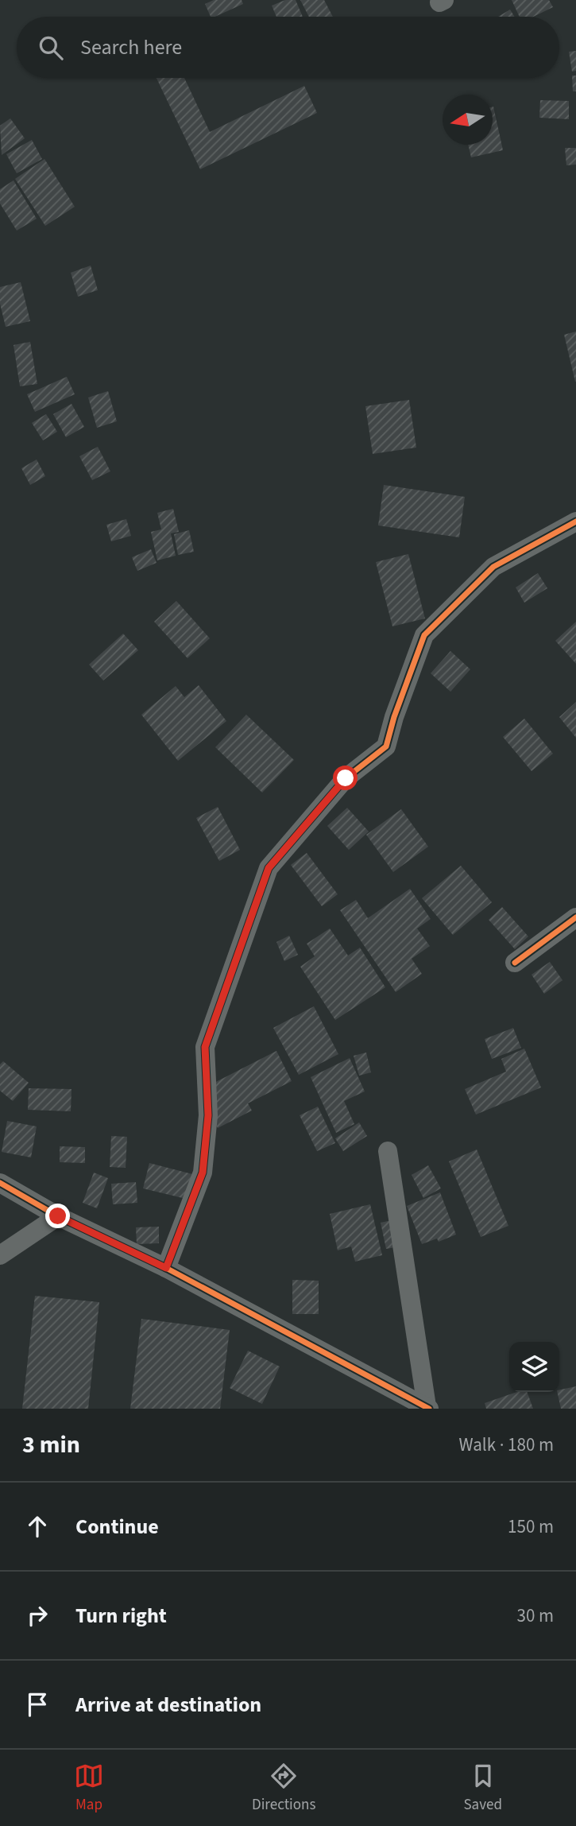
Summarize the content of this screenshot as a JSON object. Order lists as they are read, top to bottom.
{
  "north": "left",
  "page": {
    "search": "Search here",
    "heading": ["3 min", "Walk · 180 m"],
    "list": [
      ["Continue", "150 m"],
      ["Turn right", "30 m"],
      "Arrive at destination"
    ],
    "nav": ["Map", "Directions", "Saved"]
  }
}
